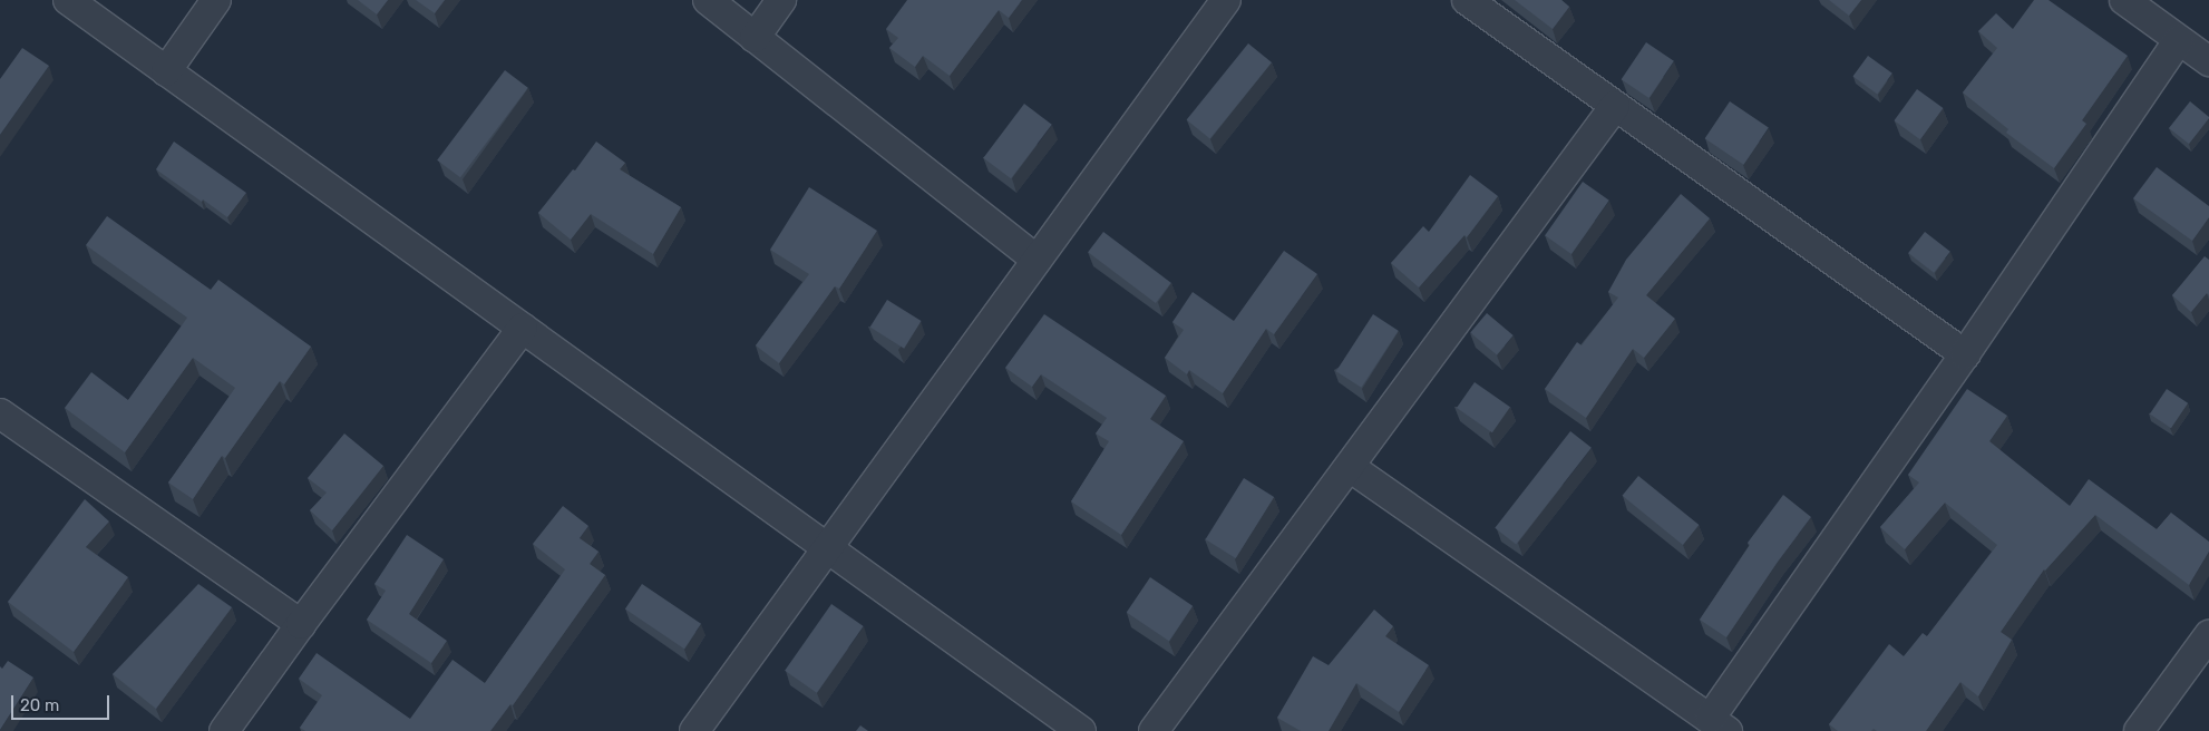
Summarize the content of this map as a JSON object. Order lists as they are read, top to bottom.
{
  "scale_bar": "20 m"
}
